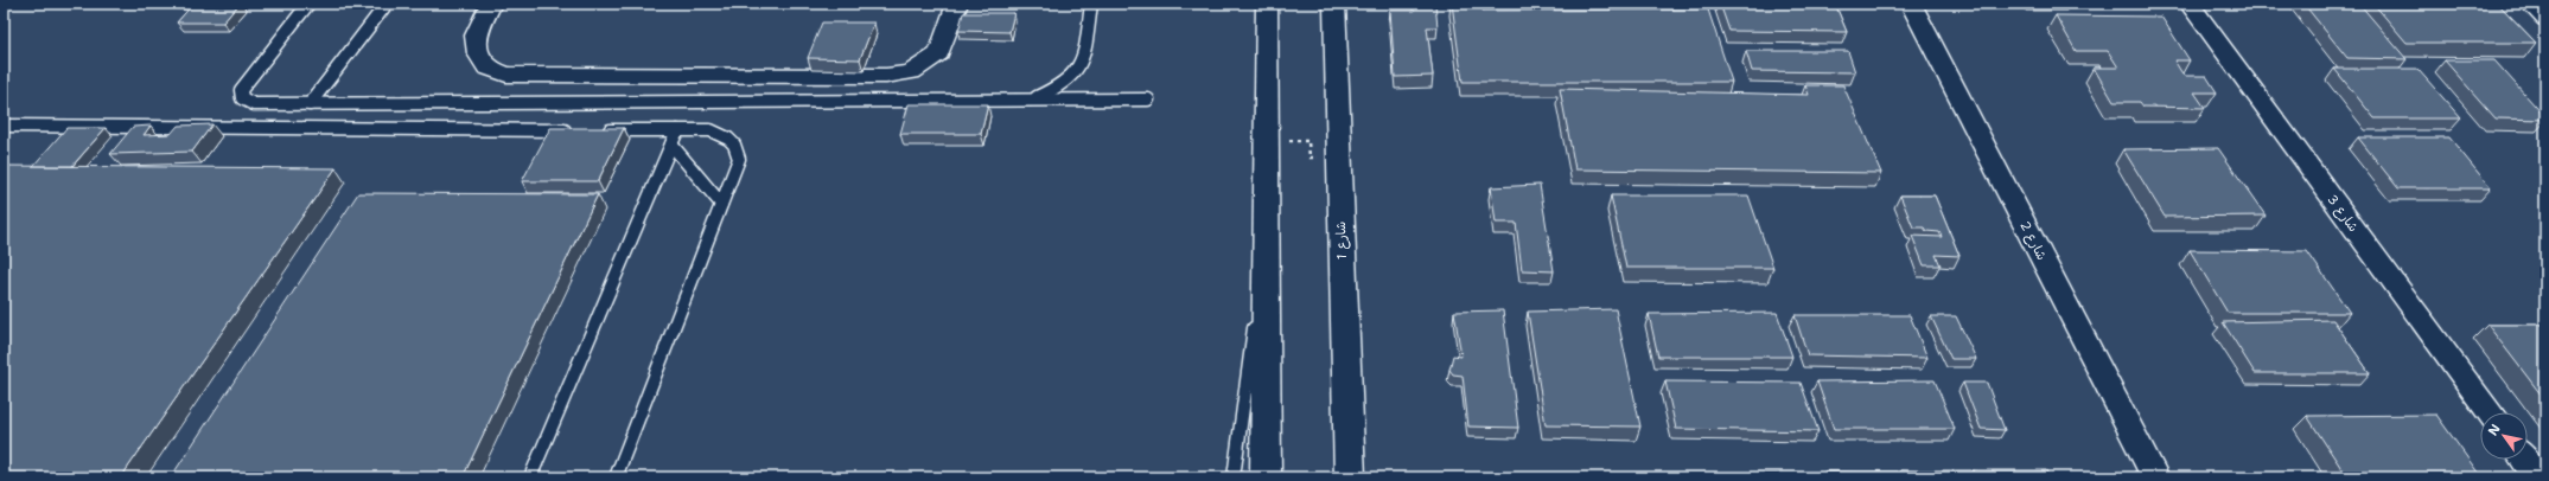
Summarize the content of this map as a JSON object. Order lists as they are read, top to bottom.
{
  "streets": {
    "street": ["شارع 3", "شارع 1", "شارع 2"]
  },
  "north": "top left"
}
